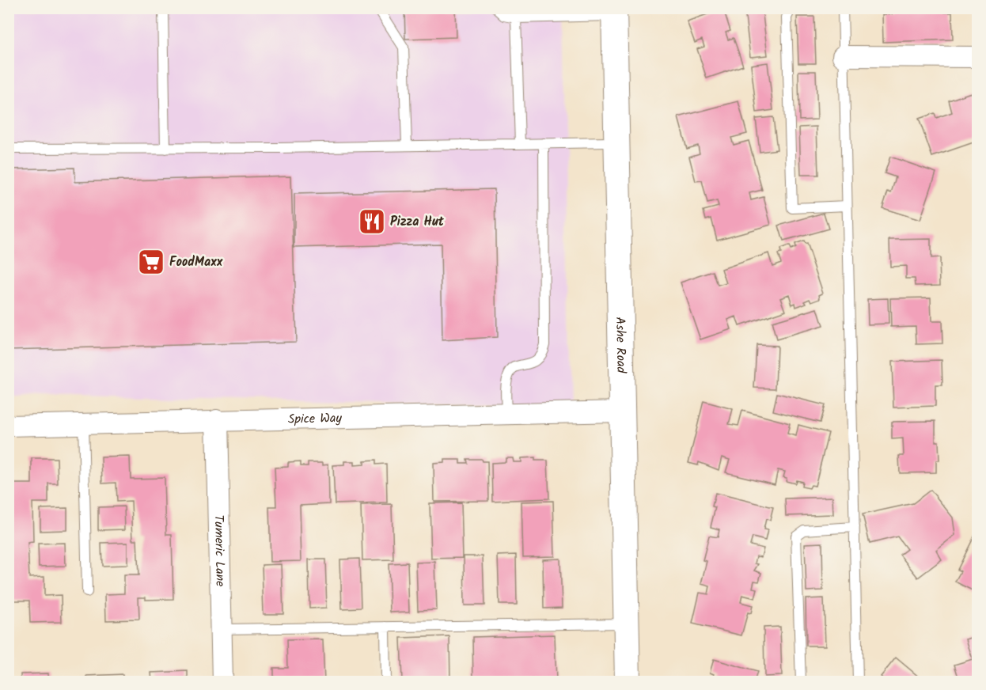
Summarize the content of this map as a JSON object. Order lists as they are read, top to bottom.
{
  "streets": {
    "street": ["Ashe Road", "Spice Way", "Tumeric Lane"]
  },
  "crossings": [
    ["Ashe Road", "Spice Way"],
    ["Spice Way", "Tumeric Lane"]
  ],
  "places": {
    "restaurant": ["Pizza Hut"],
    "supermarket": ["FoodMaxx"]
  }
}
